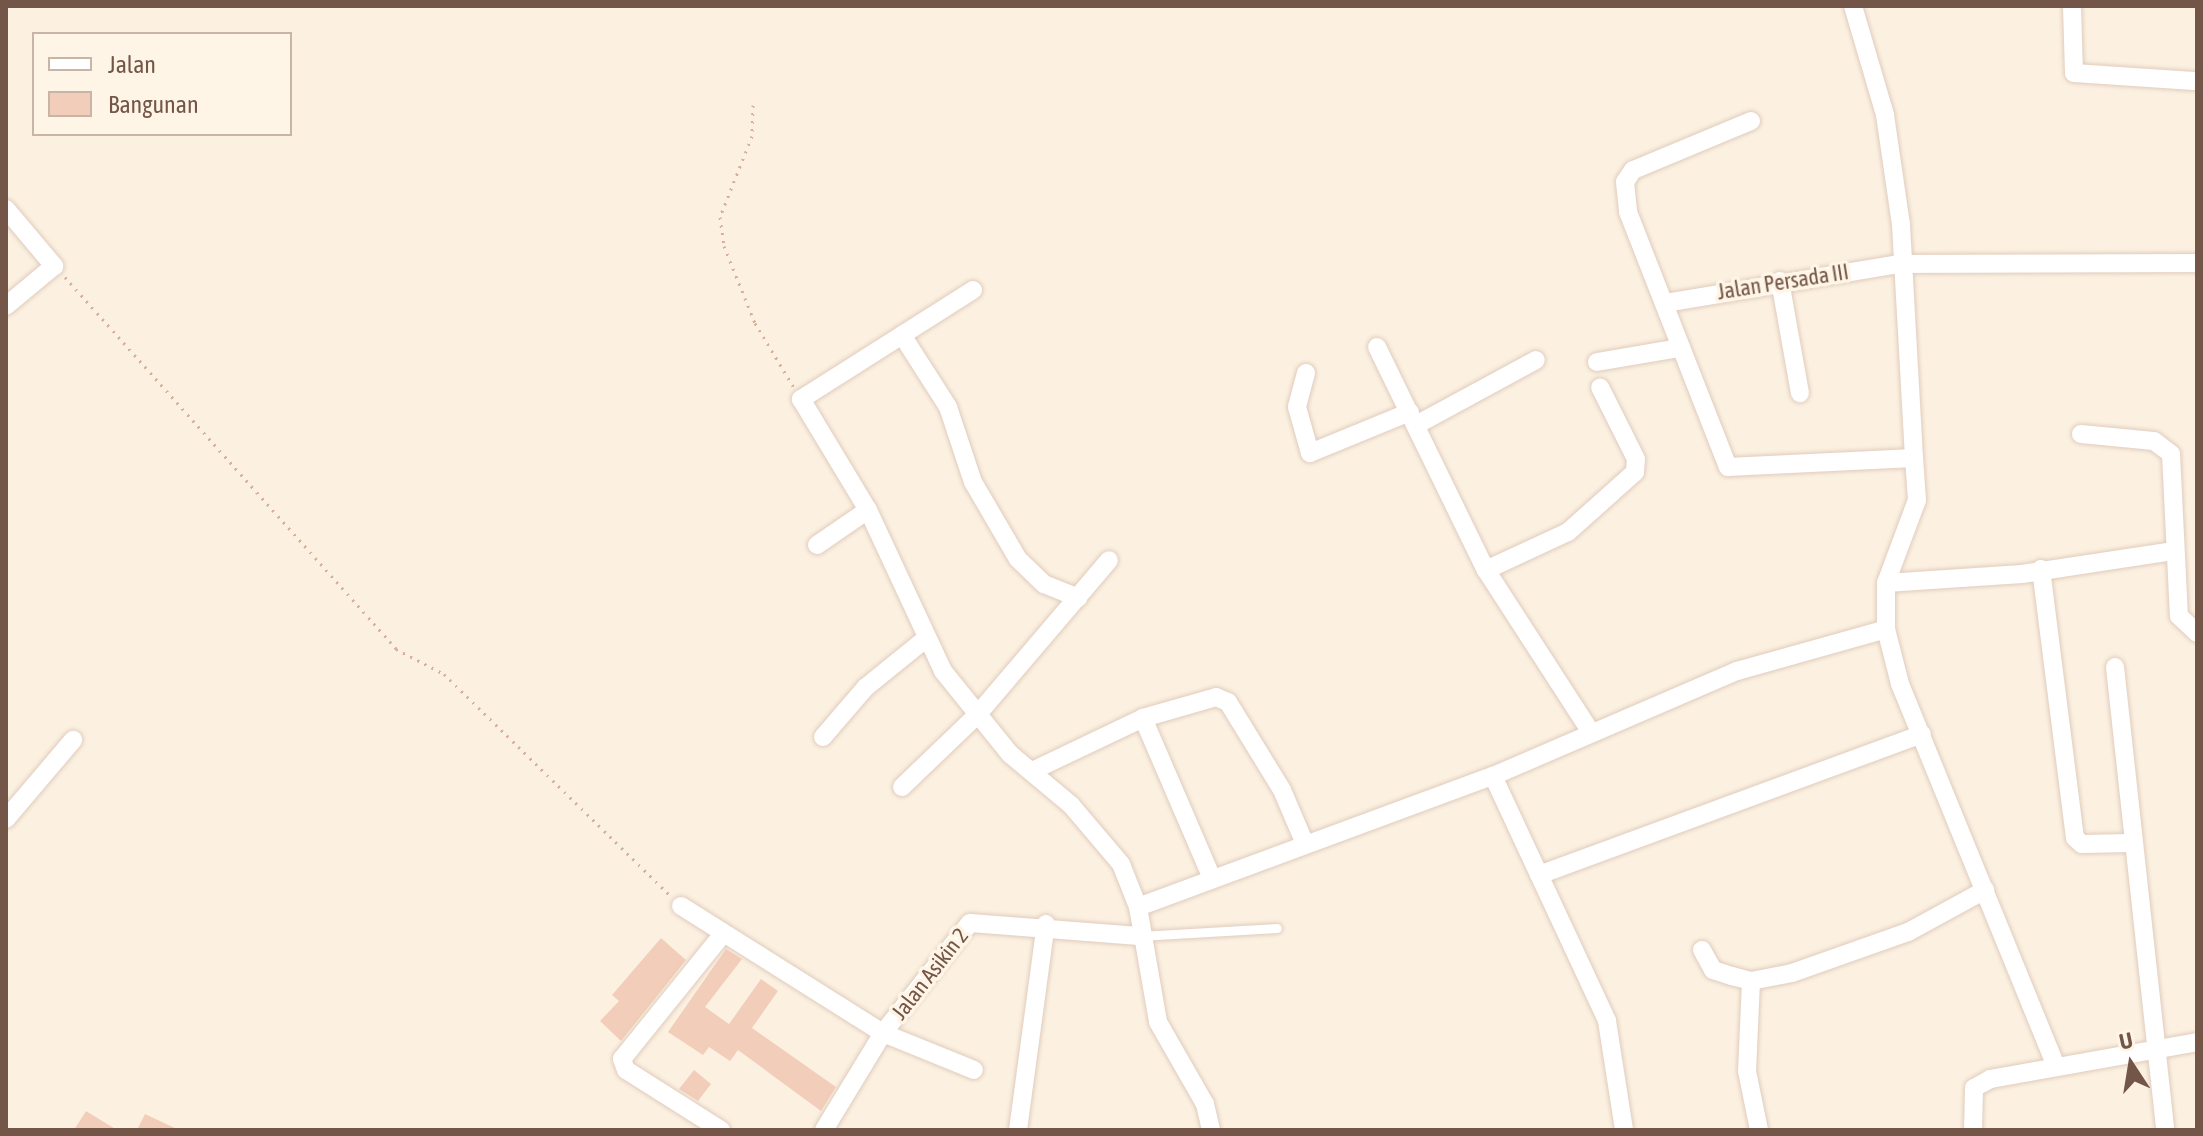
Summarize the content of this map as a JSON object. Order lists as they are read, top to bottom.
{
  "streets": {
    "street": ["Jalan Persada III", "Jalan Asikin 2"]
  },
  "legend": ["Jalan", "Bangunan"],
  "north": "top"
}
